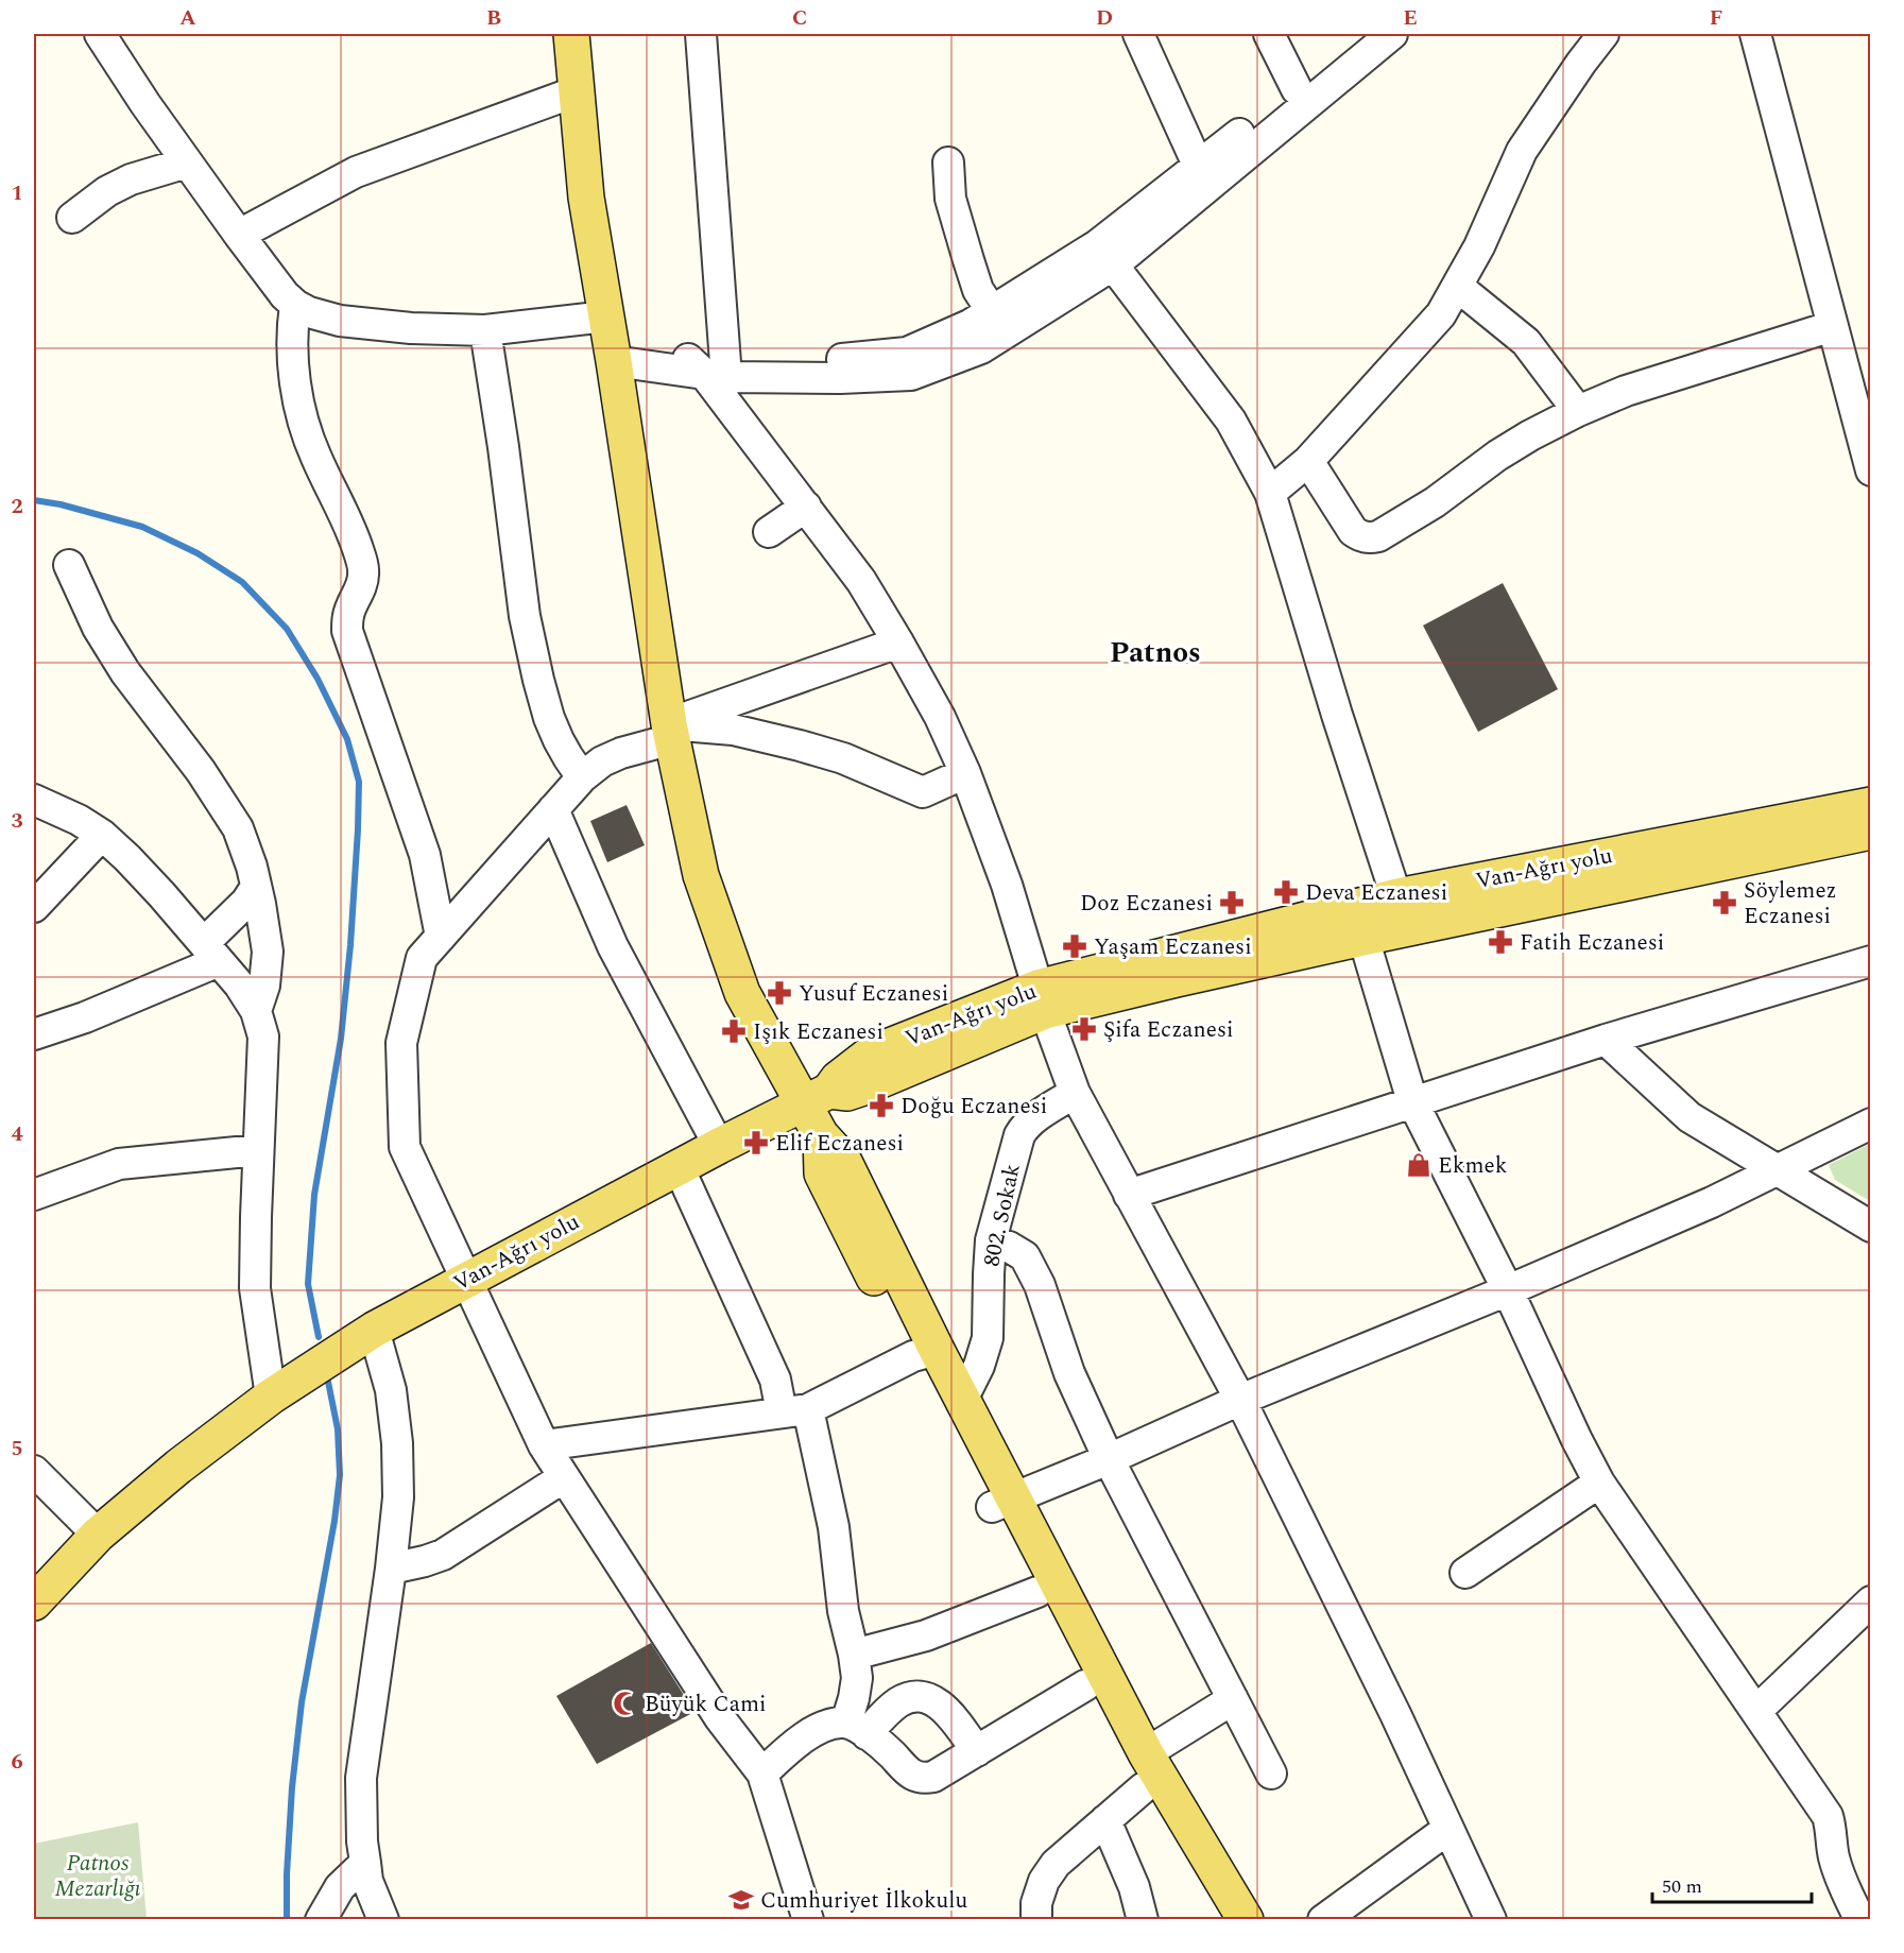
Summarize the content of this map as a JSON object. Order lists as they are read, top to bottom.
{
  "streets": {
    "main road": ["Van-Ağrı yolu"],
    "street": ["802. Sokak"]
  },
  "districts": ["Patnos"],
  "parks": ["Patnos Mezarlığı"],
  "places": {
    "pharmacy": [
      "Deva Eczanesi",
      "Doz Eczanesi",
      "Söylemez Eczanesi",
      "Fatih Eczanesi",
      "Yaşam Eczanesi",
      "Yusuf Eczanesi",
      "Şifa Eczanesi",
      "Işık Eczanesi",
      "Doğu Eczanesi",
      "Elif Eczanesi"
    ],
    "shop": ["Ekmek"],
    "mosque": ["Büyük Cami"],
    "school or university": ["Cumhuriyet İlkokulu"]
  },
  "scale_bar": "50 m",
  "grid": {
    "columns": [
      "A",
      "B",
      "C",
      "D",
      "E",
      "F"
    ],
    "rows": [
      "1",
      "2",
      "3",
      "4",
      "5",
      "6"
    ]
  }
}
